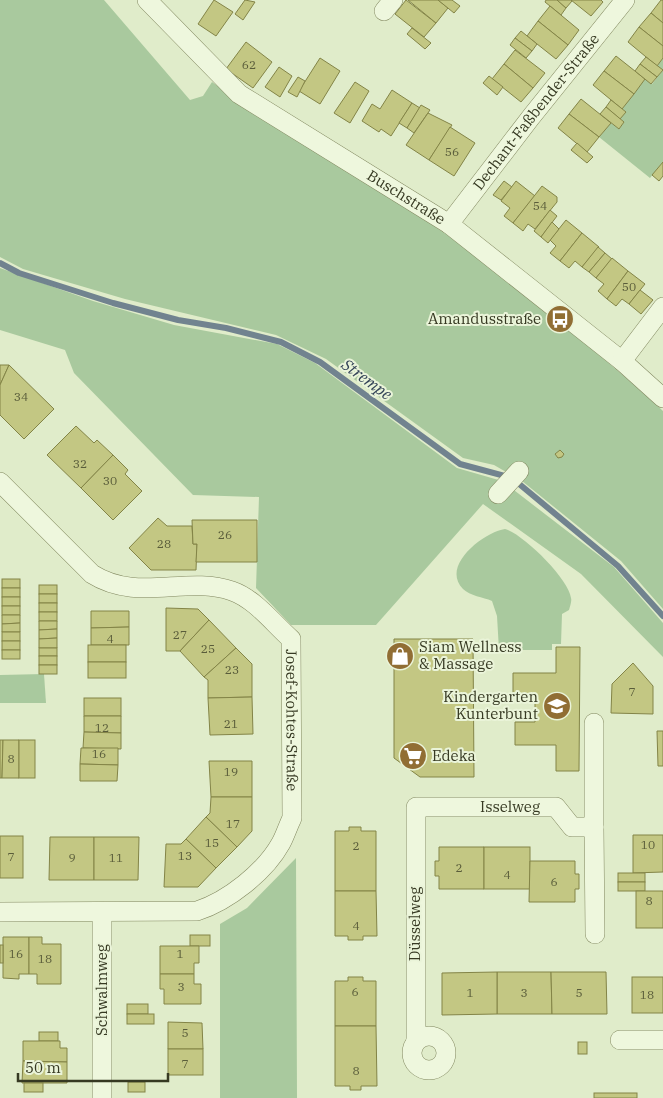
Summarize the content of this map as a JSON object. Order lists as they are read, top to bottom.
{
  "streets": {
    "street": [
      "Dechant-Faßbender-Straße",
      "Buschstraße",
      "Josef-Kohtes-Straße",
      "Isselweg",
      "Düsselweg",
      "Schwalmweg"
    ]
  },
  "crossings": [
    ["Dechant-Faßbender-Straße", "Buschstraße"],
    ["Josef-Kohtes-Straße", "Schwalmweg"],
    ["Isselweg", "Düsselweg"]
  ],
  "water": ["Strempe"],
  "places": {
    "bus stop": ["Amandusstraße"],
    "shop": ["Siam Wellness & Massage"],
    "school or university": ["Kindergarten Kunterbunt"],
    "supermarket": ["Edeka"]
  },
  "house_numbers": [
    "62",
    "56",
    "54",
    "50",
    "34",
    "32",
    "30",
    "26",
    "28",
    "27",
    "4",
    "25",
    "23",
    "7",
    "21",
    "12",
    "16",
    "8",
    "19",
    "17",
    "15",
    "10",
    "2",
    "13",
    "7",
    "9",
    "11",
    "2",
    "4",
    "6",
    "8",
    "4",
    "16",
    "1",
    "18",
    "3",
    "6",
    "1",
    "3",
    "5",
    "18",
    "5",
    "7",
    "8"
  ],
  "scale_bar": "50 m"
}
